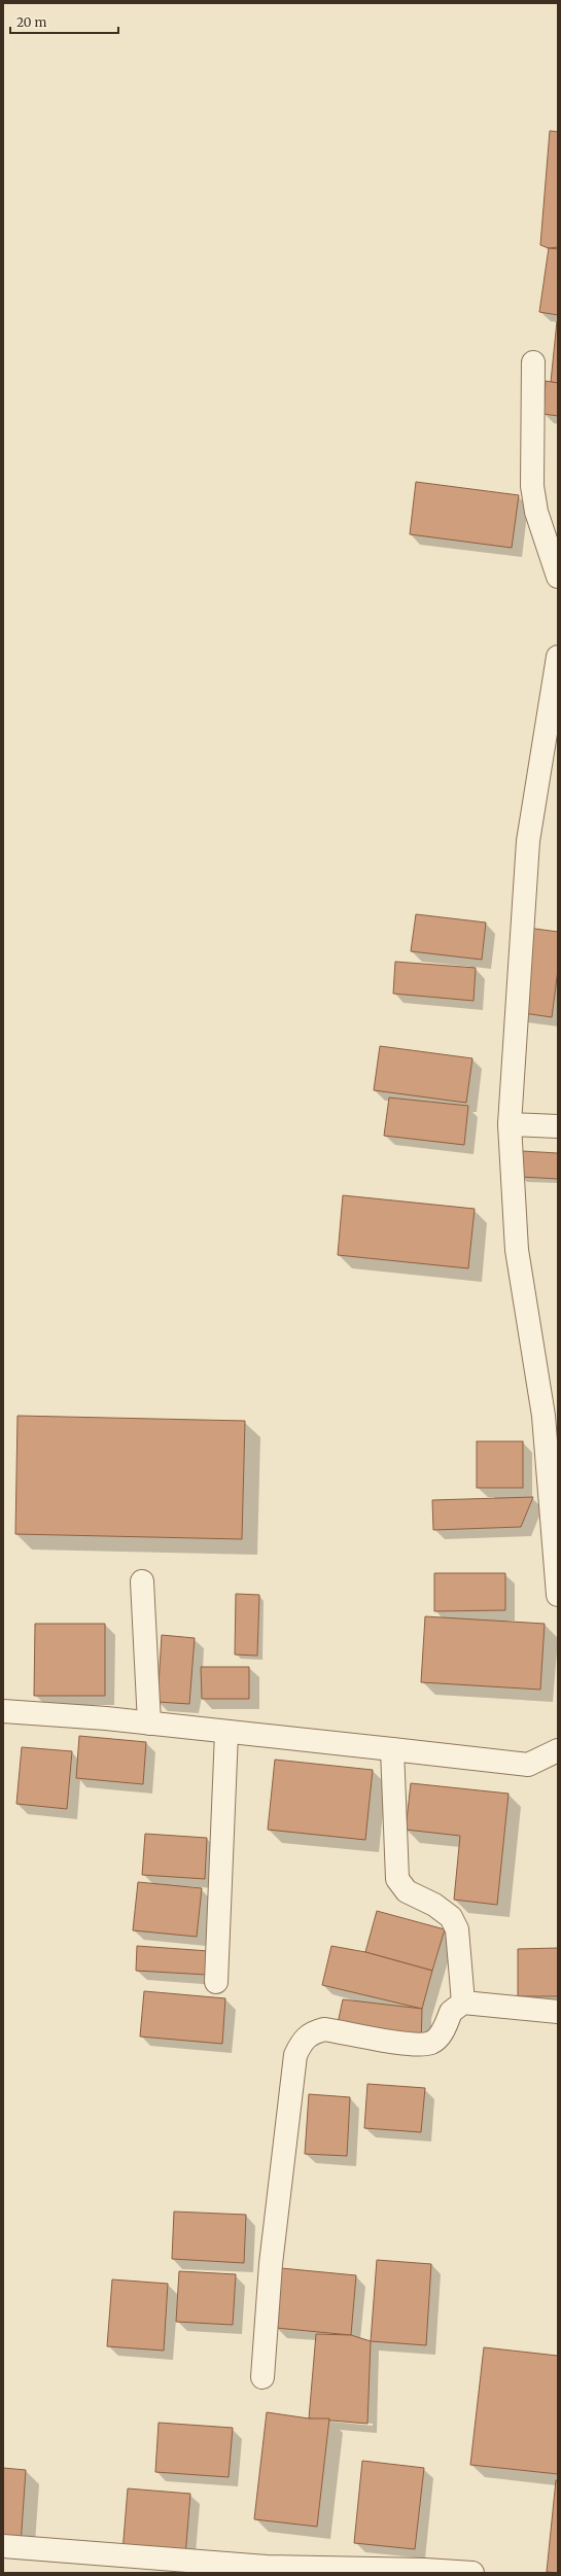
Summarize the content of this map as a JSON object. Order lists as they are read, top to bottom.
{
  "scale_bar": "20 m"
}
